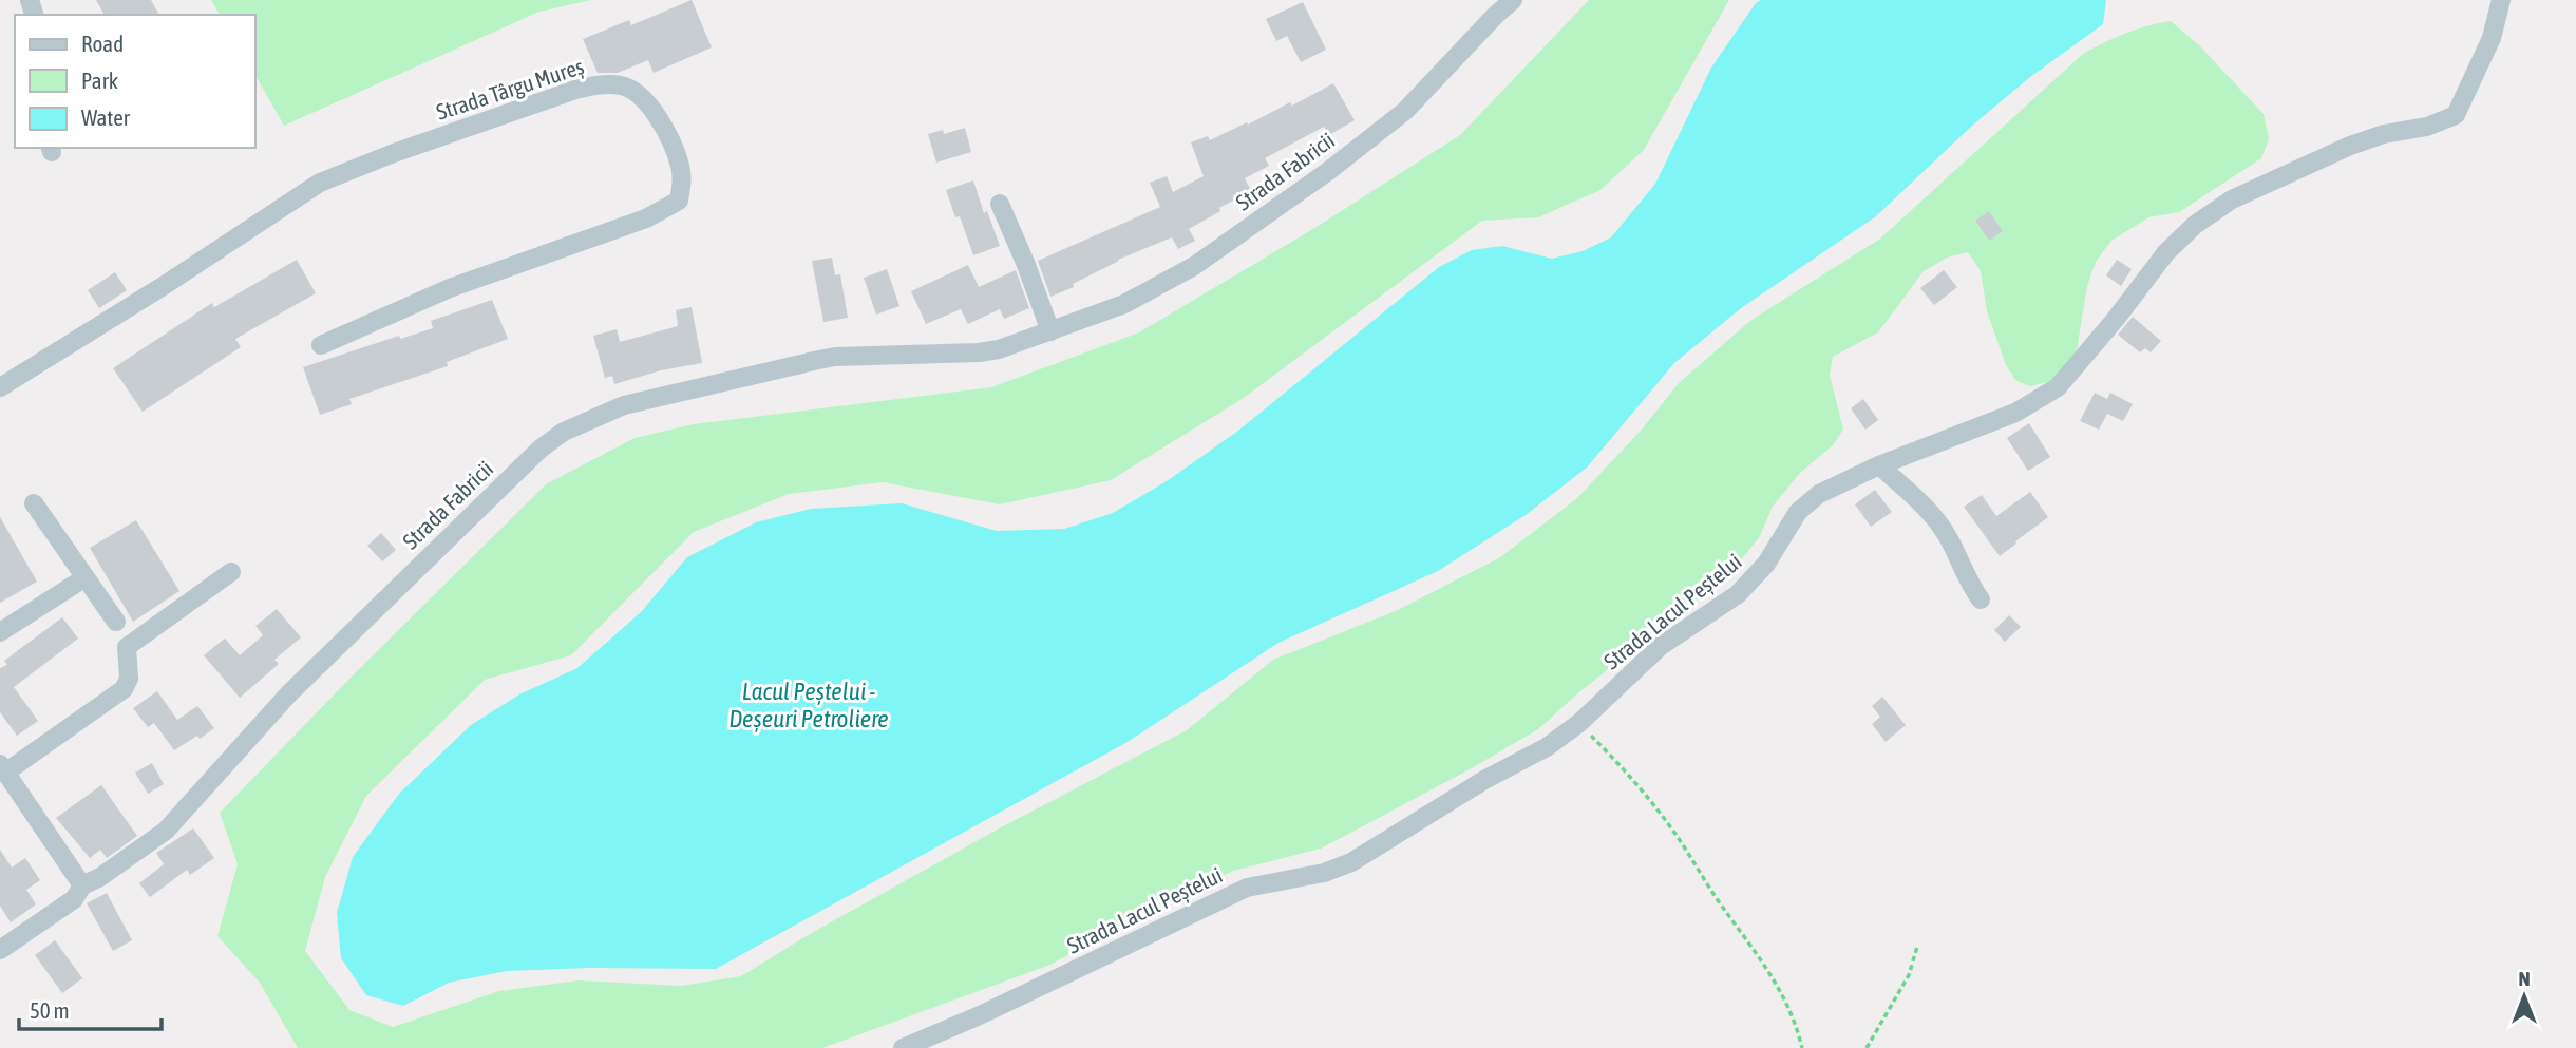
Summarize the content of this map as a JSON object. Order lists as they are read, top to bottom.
{
  "streets": {
    "street": ["Strada Târgu Mureș", "Strada Fabricii", "Strada Lacul Peștelui"]
  },
  "water": ["Lacul Peștelui - Deșeuri Petroliere"],
  "legend": ["Road", "Park", "Water"],
  "scale_bar": "50 m",
  "north": "top"
}
